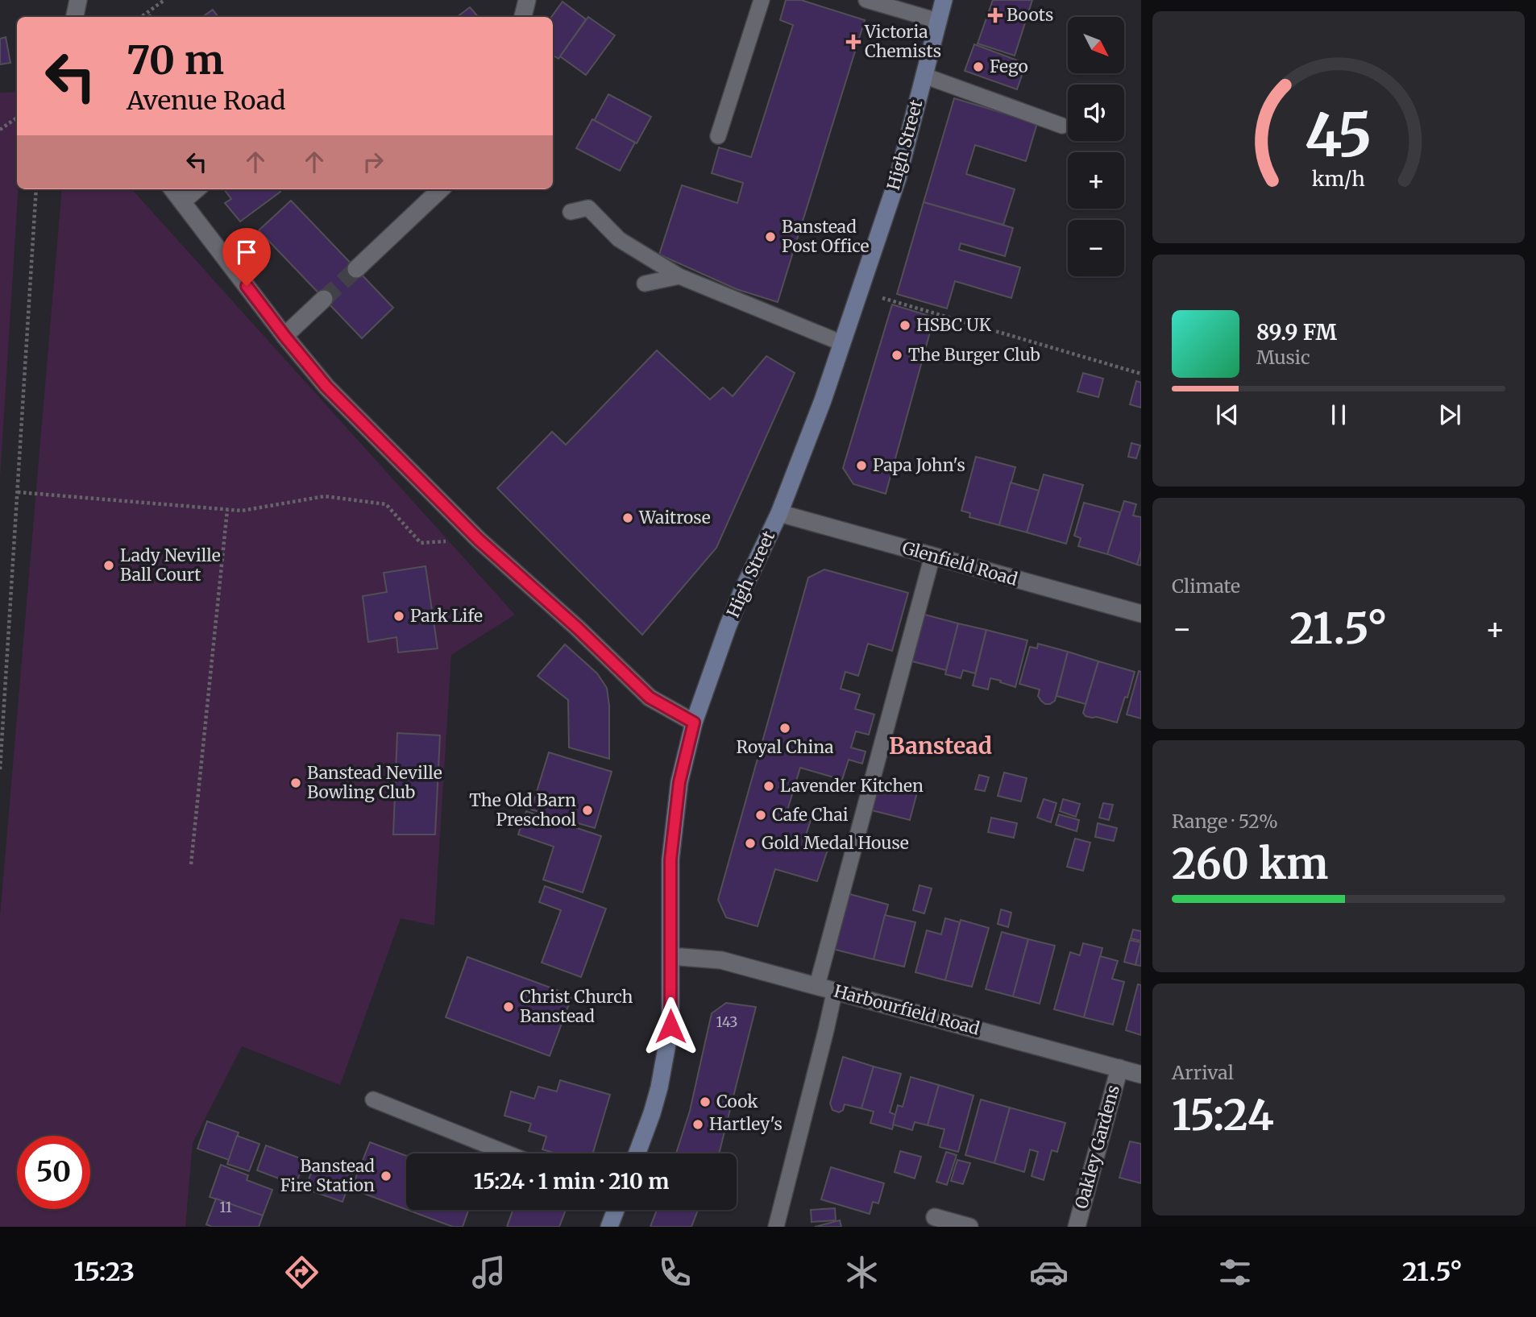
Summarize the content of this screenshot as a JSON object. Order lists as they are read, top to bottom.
{
  "streets": {
    "main road": ["High Street"],
    "street": ["Glenfield Road", "Harbourfield Road", "Oakley Gardens"]
  },
  "crossings": [
    ["High Street", "Glenfield Road"],
    ["High Street", "Harbourfield Road"],
    ["Harbourfield Road", "Oakley Gardens"]
  ],
  "districts": ["Banstead"],
  "places": {
    "health": ["Boots", "Victoria Chemists"],
    "other": [
      "Fego",
      "Banstead Post Office",
      "HSBC UK",
      "The Burger Club",
      "Papa John's",
      "Waitrose",
      "Lady Neville Ball Court",
      "Park Life",
      "Royal China",
      "Banstead Neville Bowling Club",
      "Lavender Kitchen",
      "The Old Barn Preschool",
      "Cafe Chai",
      "Gold Medal House",
      "Christ Church Banstead",
      "Cook",
      "Hartley's",
      "Banstead Fire Station"
    ]
  },
  "house_numbers": ["143", "11"],
  "north": "bottom right",
  "page": {
    "map_buttons": ["+", "−"],
    "turn": ["70 m", "Avenue Road"],
    "song": ["89.9 FM", "Music"],
    "tile": [
      "Climate",
      ["Range · 52%", "260 km"],
      ["Arrival", "15:24"]
    ],
    "heat": ["−", "21.5°", "+"],
    "limit": "50",
    "trip": "15:24 · 1 min · 210 m",
    "tabs": ["15:23", "21.5°"],
    "gauge": ["45", "km/h"]
  }
}
